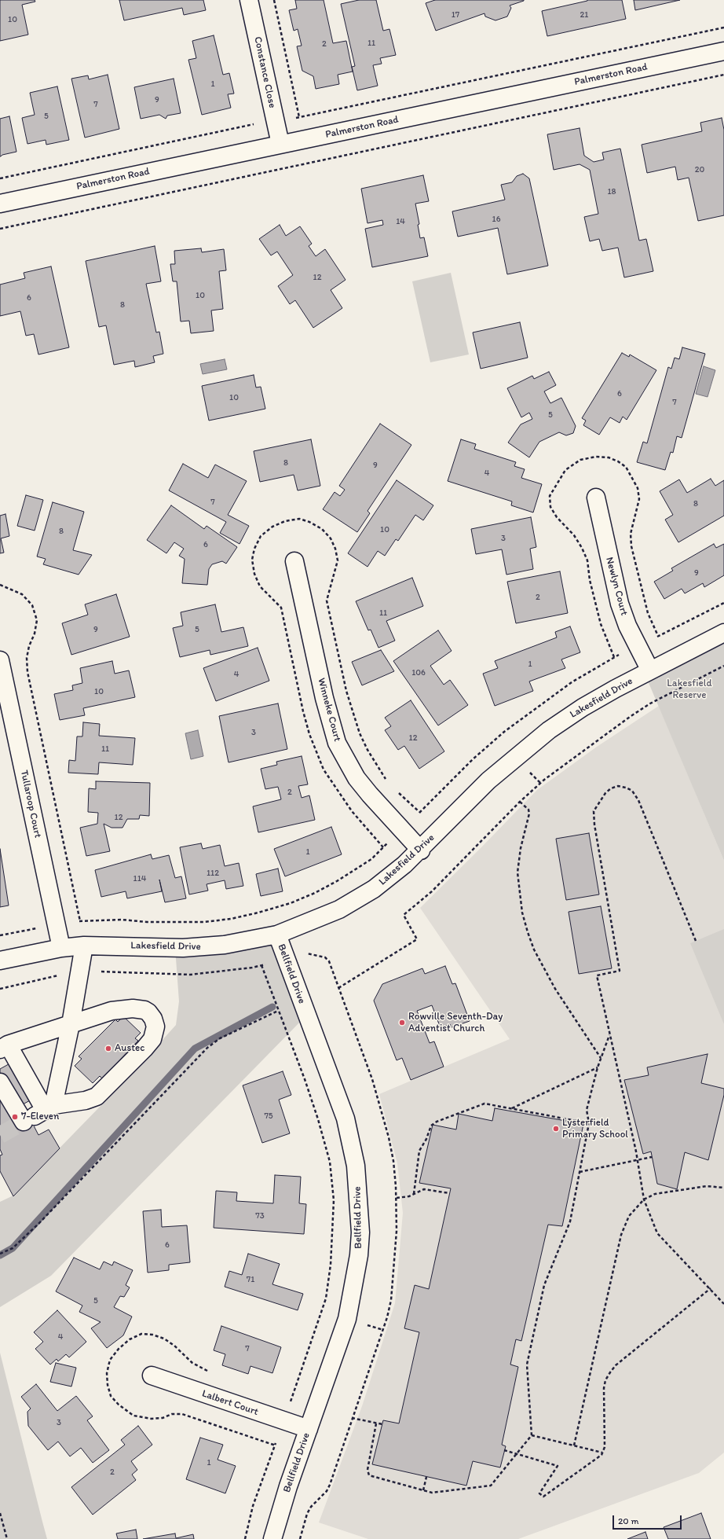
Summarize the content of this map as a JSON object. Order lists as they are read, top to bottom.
{
  "streets": {
    "street": [
      "Constance Close",
      "Palmerston Road",
      "Newlyn Court",
      "Lakesfield Drive",
      "Winneke Court",
      "Tullaroop Court",
      "Bellfield Drive",
      "Lalbert Court"
    ]
  },
  "crossings": [
    ["Constance Close", "Palmerston Road"],
    ["Newlyn Court", "Lakesfield Drive"],
    ["Lakesfield Drive", "Winneke Court"],
    ["Lakesfield Drive", "Tullaroop Court"],
    ["Lakesfield Drive", "Bellfield Drive"],
    ["Bellfield Drive", "Lalbert Court"]
  ],
  "parks": ["Lakesfield Reserve"],
  "places": [
    "Rowville Seventh-Day Adventist Church",
    "Austec",
    "7-Eleven",
    "Lysterfield Primary School"
  ],
  "house_numbers": [
    "17",
    "21",
    "10",
    "11",
    "2",
    "1",
    "9",
    "7",
    "5",
    "20",
    "18",
    "16",
    "14",
    "12",
    "10",
    "6",
    "8",
    "6",
    "10",
    "7",
    "5",
    "8",
    "9",
    "4",
    "7",
    "8",
    "10",
    "8",
    "3",
    "6",
    "9",
    "2",
    "11",
    "9",
    "5",
    "1",
    "106",
    "4",
    "10",
    "3",
    "12",
    "11",
    "2",
    "12",
    "1",
    "112",
    "114",
    "75",
    "73",
    "6",
    "71",
    "5",
    "4",
    "7",
    "3",
    "1",
    "2"
  ],
  "scale_bar": "20 m"
}
